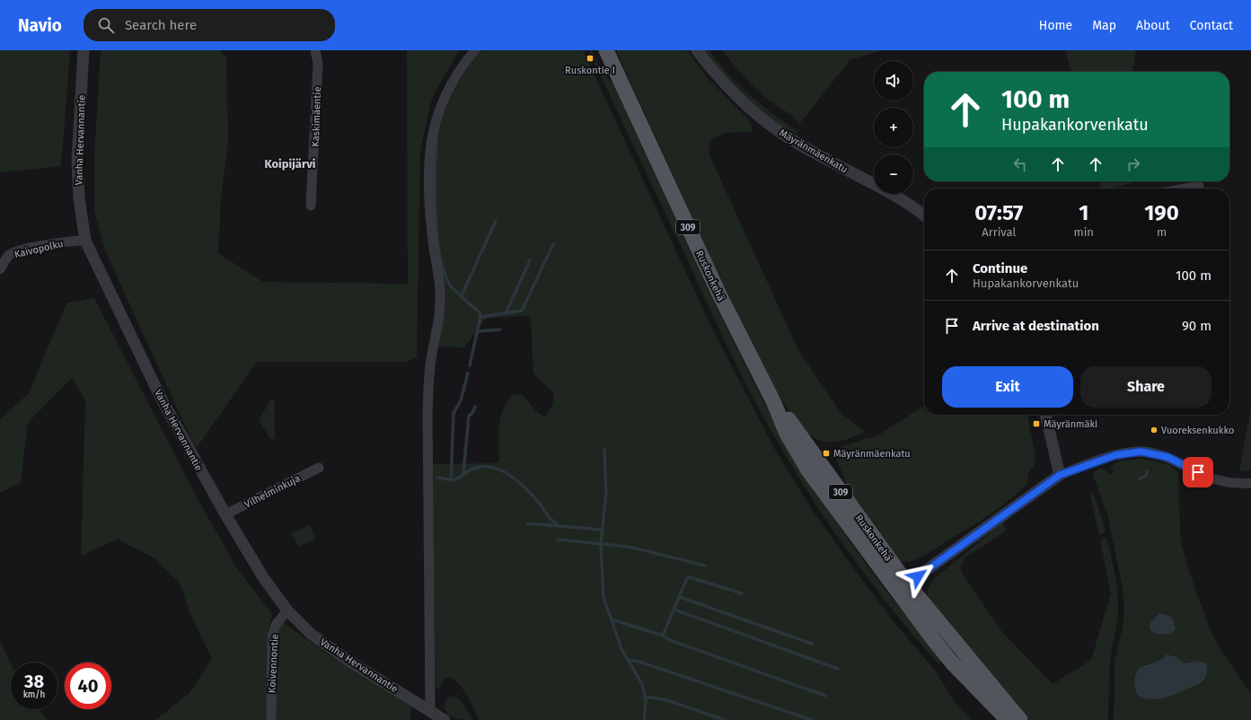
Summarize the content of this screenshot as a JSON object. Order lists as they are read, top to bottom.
{
  "streets": {
    "main road": ["309", "Ruskonkehä"],
    "street": [
      "Kaskimäentie",
      "Vanha Hervannantie",
      "Mäyränmäenkatu",
      "Kaivopolku",
      "Vilhelminkuja",
      "Koivennontie"
    ]
  },
  "crossings": [
    ["Vanha Hervannantie", "Kaivopolku"],
    ["Vanha Hervannantie", "Vilhelminkuja"],
    ["Vanha Hervannantie", "Koivennontie"]
  ],
  "districts": ["Koipijärvi"],
  "places": {
    "transit": ["Ruskontie I", "Mäyränmäki", "Mäyränmäenkatu"],
    "other": ["Vuoreksenkukko"]
  },
  "page": {
    "header": "Navio",
    "search": "Search here",
    "nav": [
      "Home",
      "Map",
      "About",
      "Contact"
    ],
    "map_buttons": ["+", "−"],
    "turn": ["100 m", "Hupakankorvenkatu"],
    "eta": [
      "07:57",
      "Arrival",
      "1",
      "min",
      "190",
      "m"
    ],
    "list": [
      {
        "name": "Continue",
        "note": "Hupakankorvenkatu",
        "value": "100 m"
      },
      {
        "name": "Arrive at destination",
        "value": "90 m"
      }
    ],
    "buttons": ["Exit", "Share"],
    "speed": "38 km/h",
    "limit": "40"
  }
}
